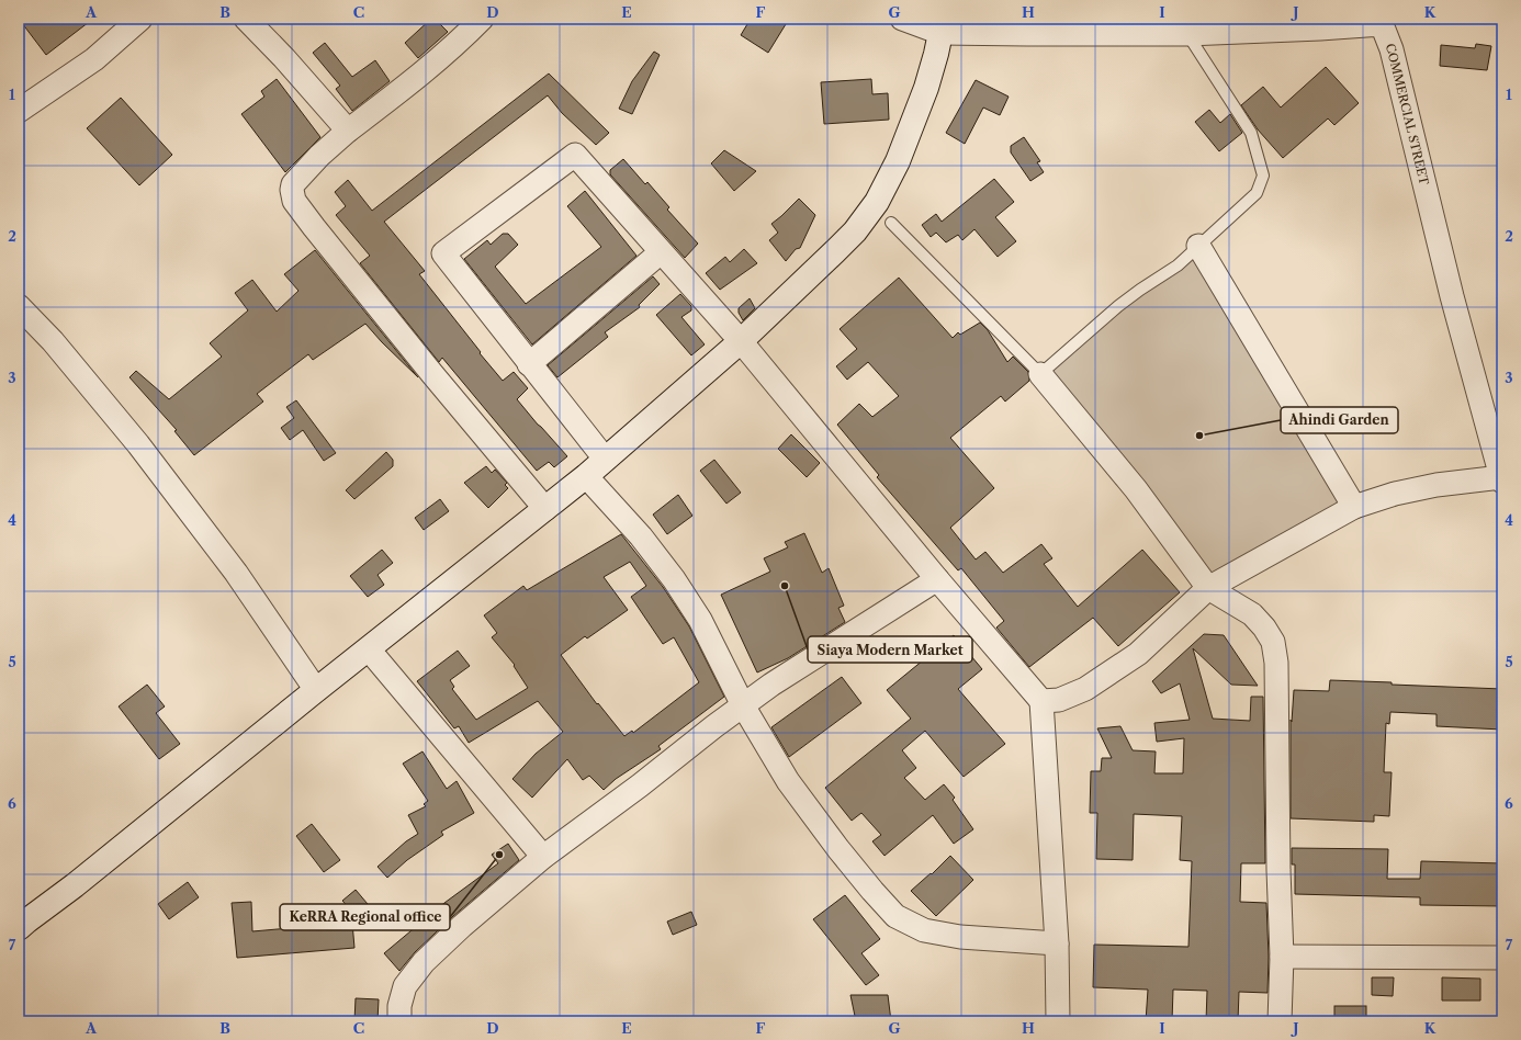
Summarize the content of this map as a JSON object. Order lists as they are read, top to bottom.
{
  "streets": {
    "street": ["COMMERCIAL STREET"]
  },
  "places": ["Ahindi Garden", "Siaya Modern Market", "KeRRA Regional office"],
  "grid": {
    "columns": [
      "A",
      "B",
      "C",
      "D",
      "E",
      "F",
      "G",
      "H",
      "I",
      "J",
      "K"
    ],
    "rows": [
      "1",
      "2",
      "3",
      "4",
      "5",
      "6",
      "7"
    ]
  }
}
